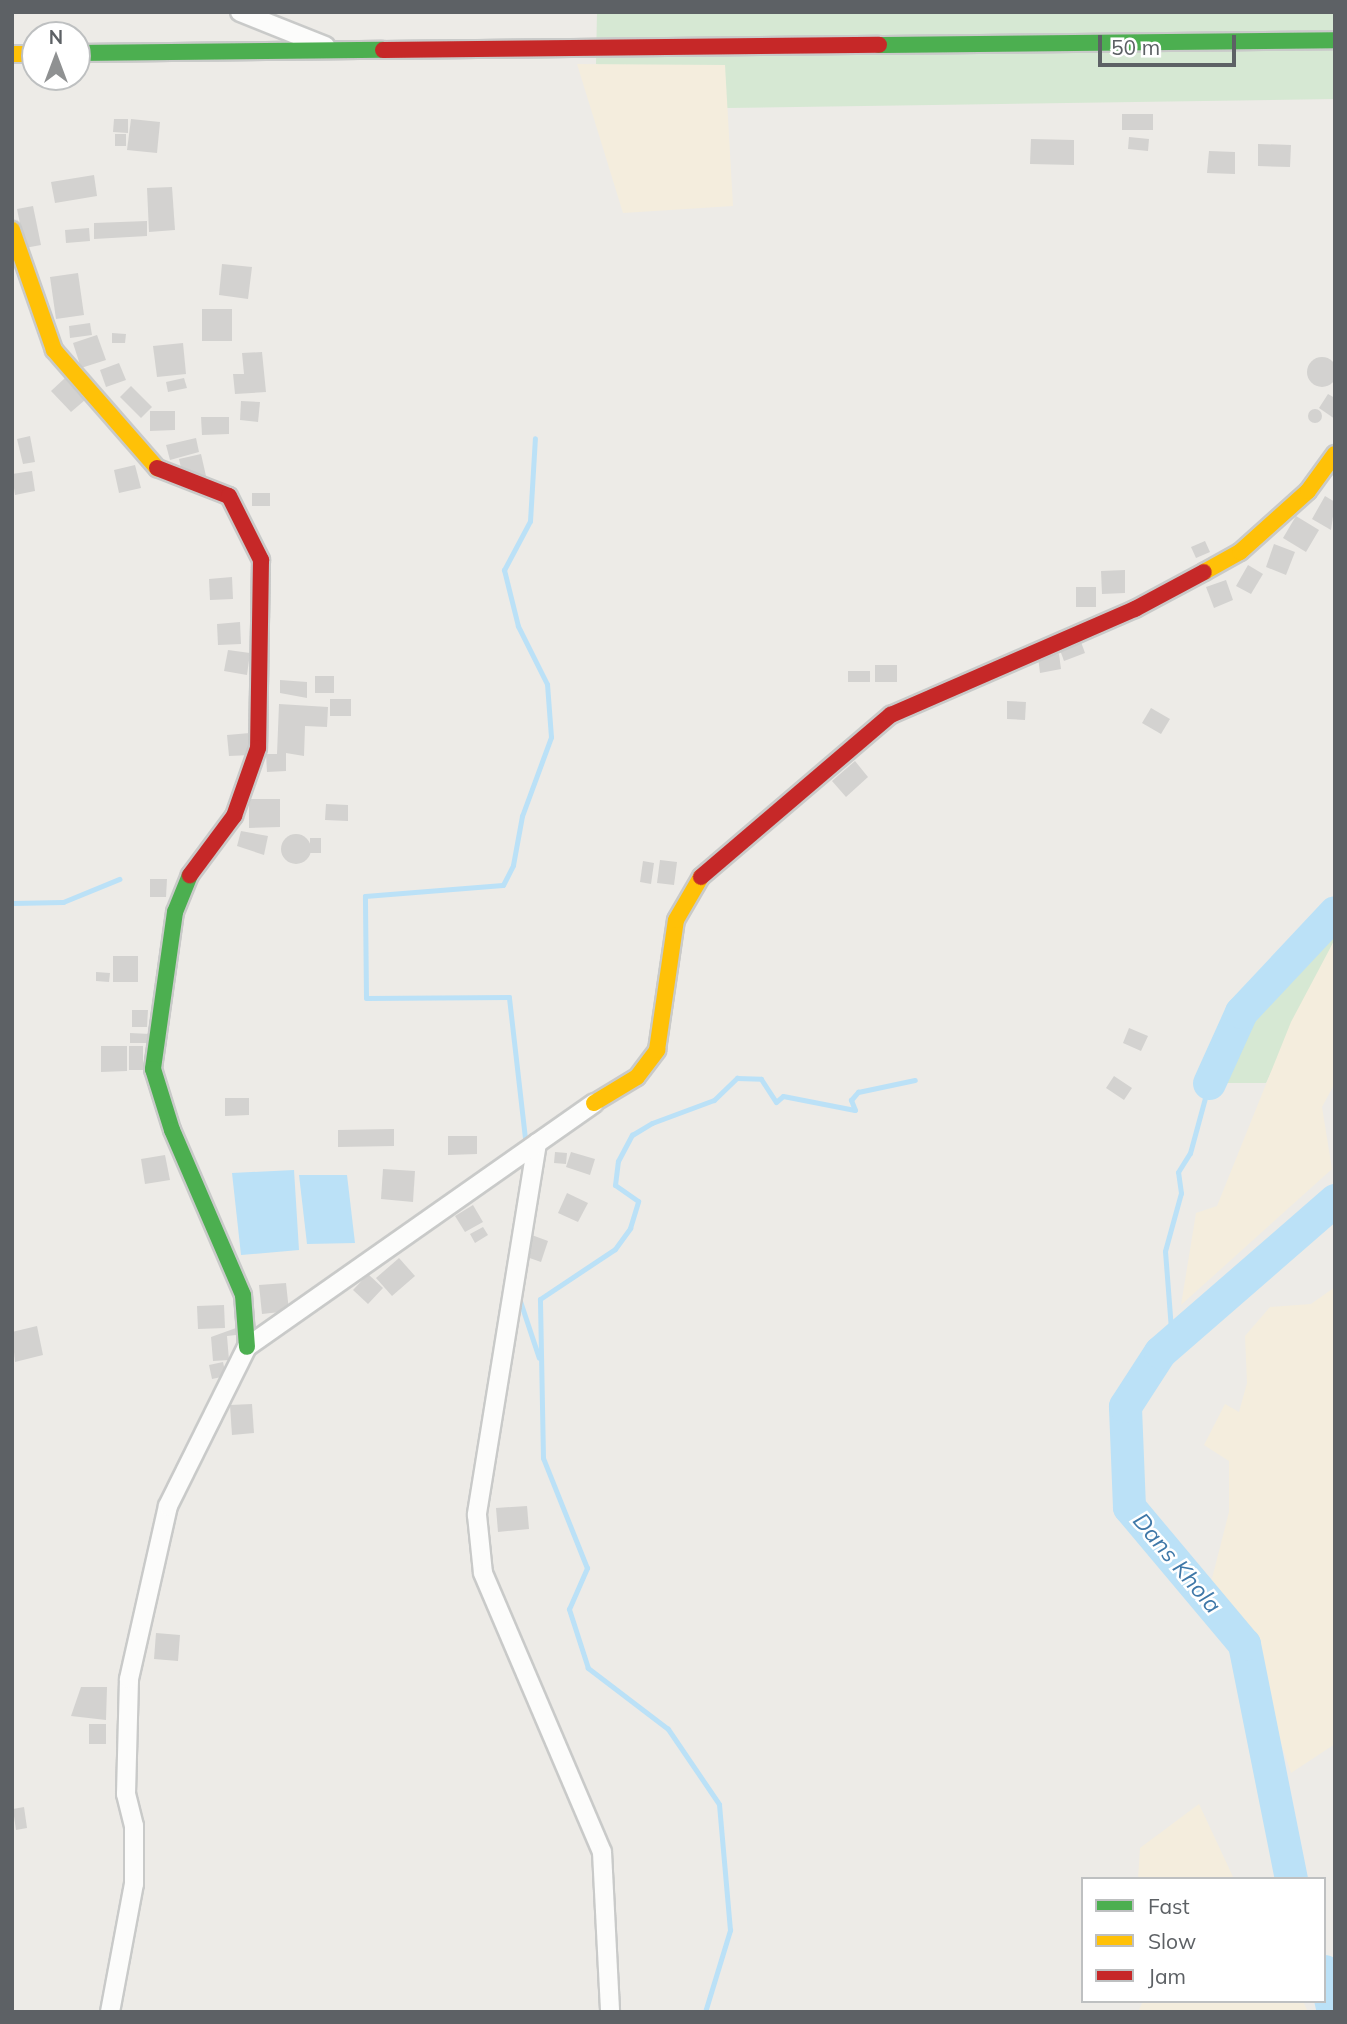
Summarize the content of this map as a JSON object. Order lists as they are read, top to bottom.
{
  "water": ["Dans Khola"],
  "legend": ["Fast", "Slow", "Jam"],
  "scale_bar": "50 m",
  "north": "top"
}
